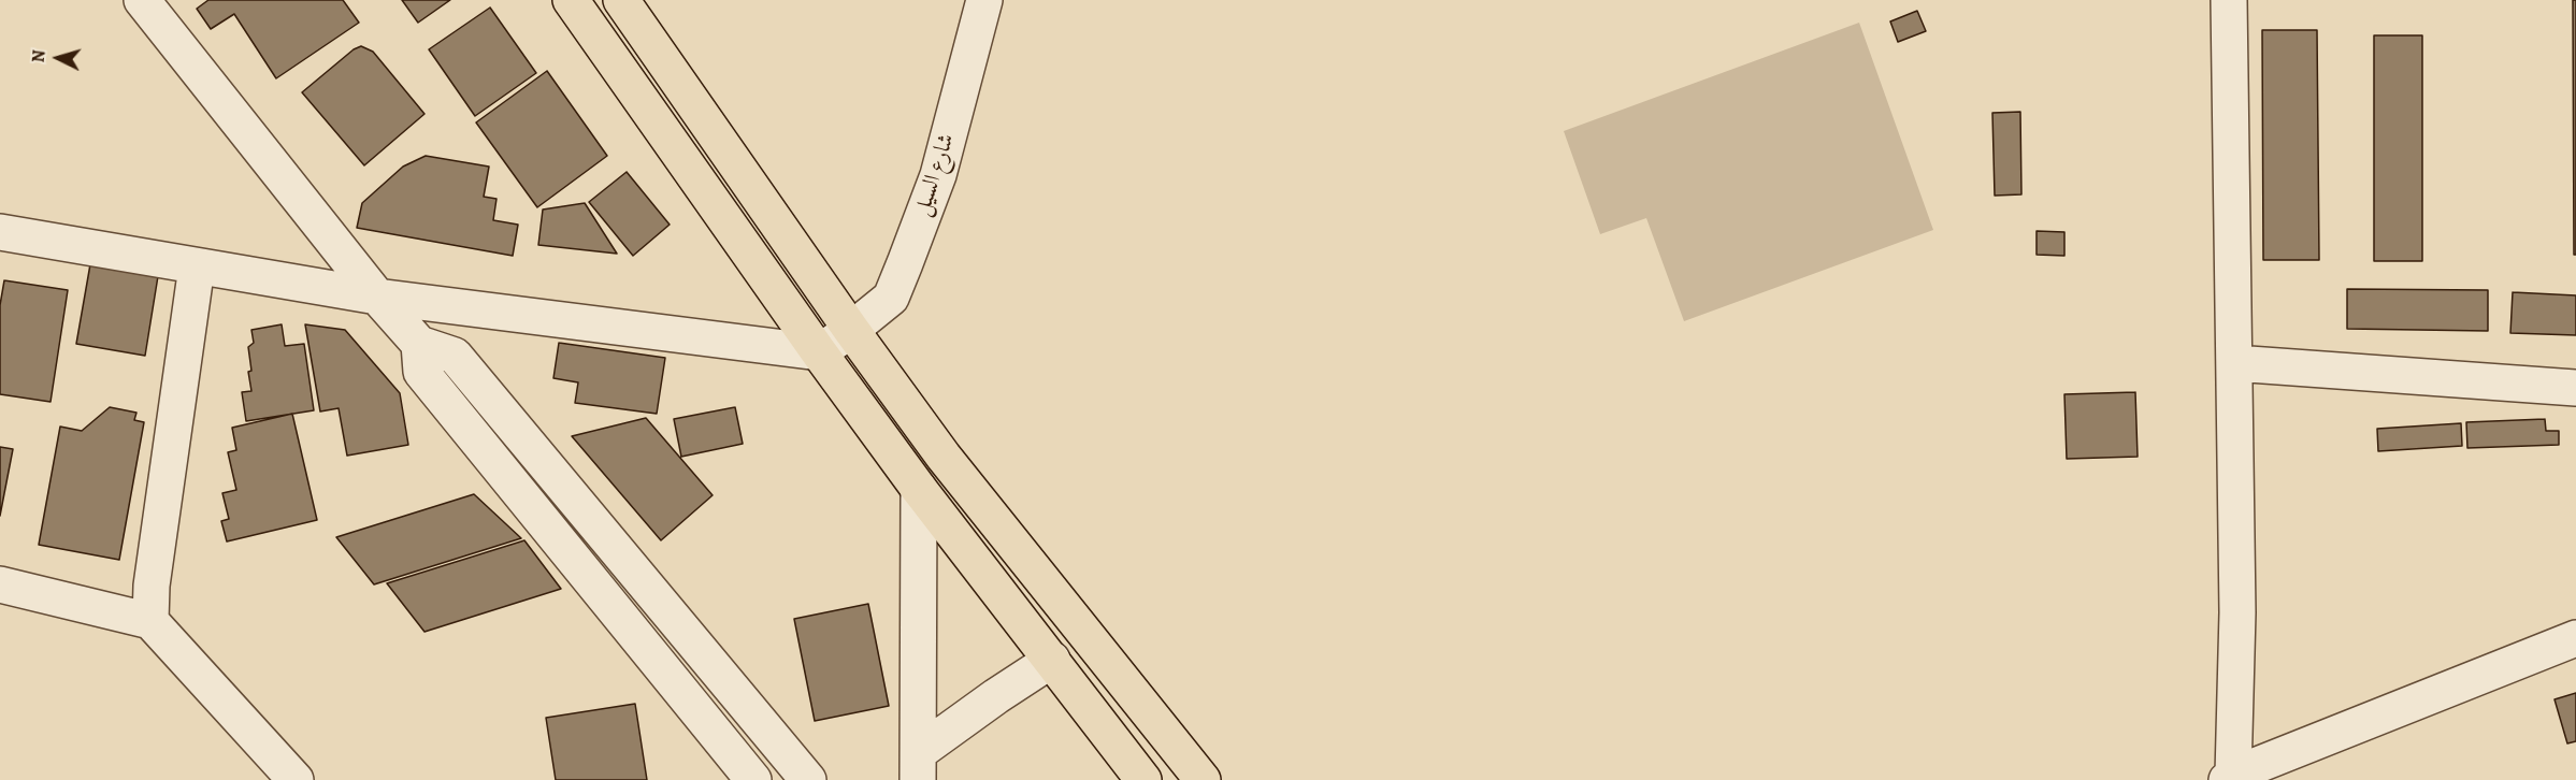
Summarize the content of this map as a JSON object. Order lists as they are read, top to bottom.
{
  "streets": {
    "street": ["شارع السيل"]
  },
  "north": "left"
}
